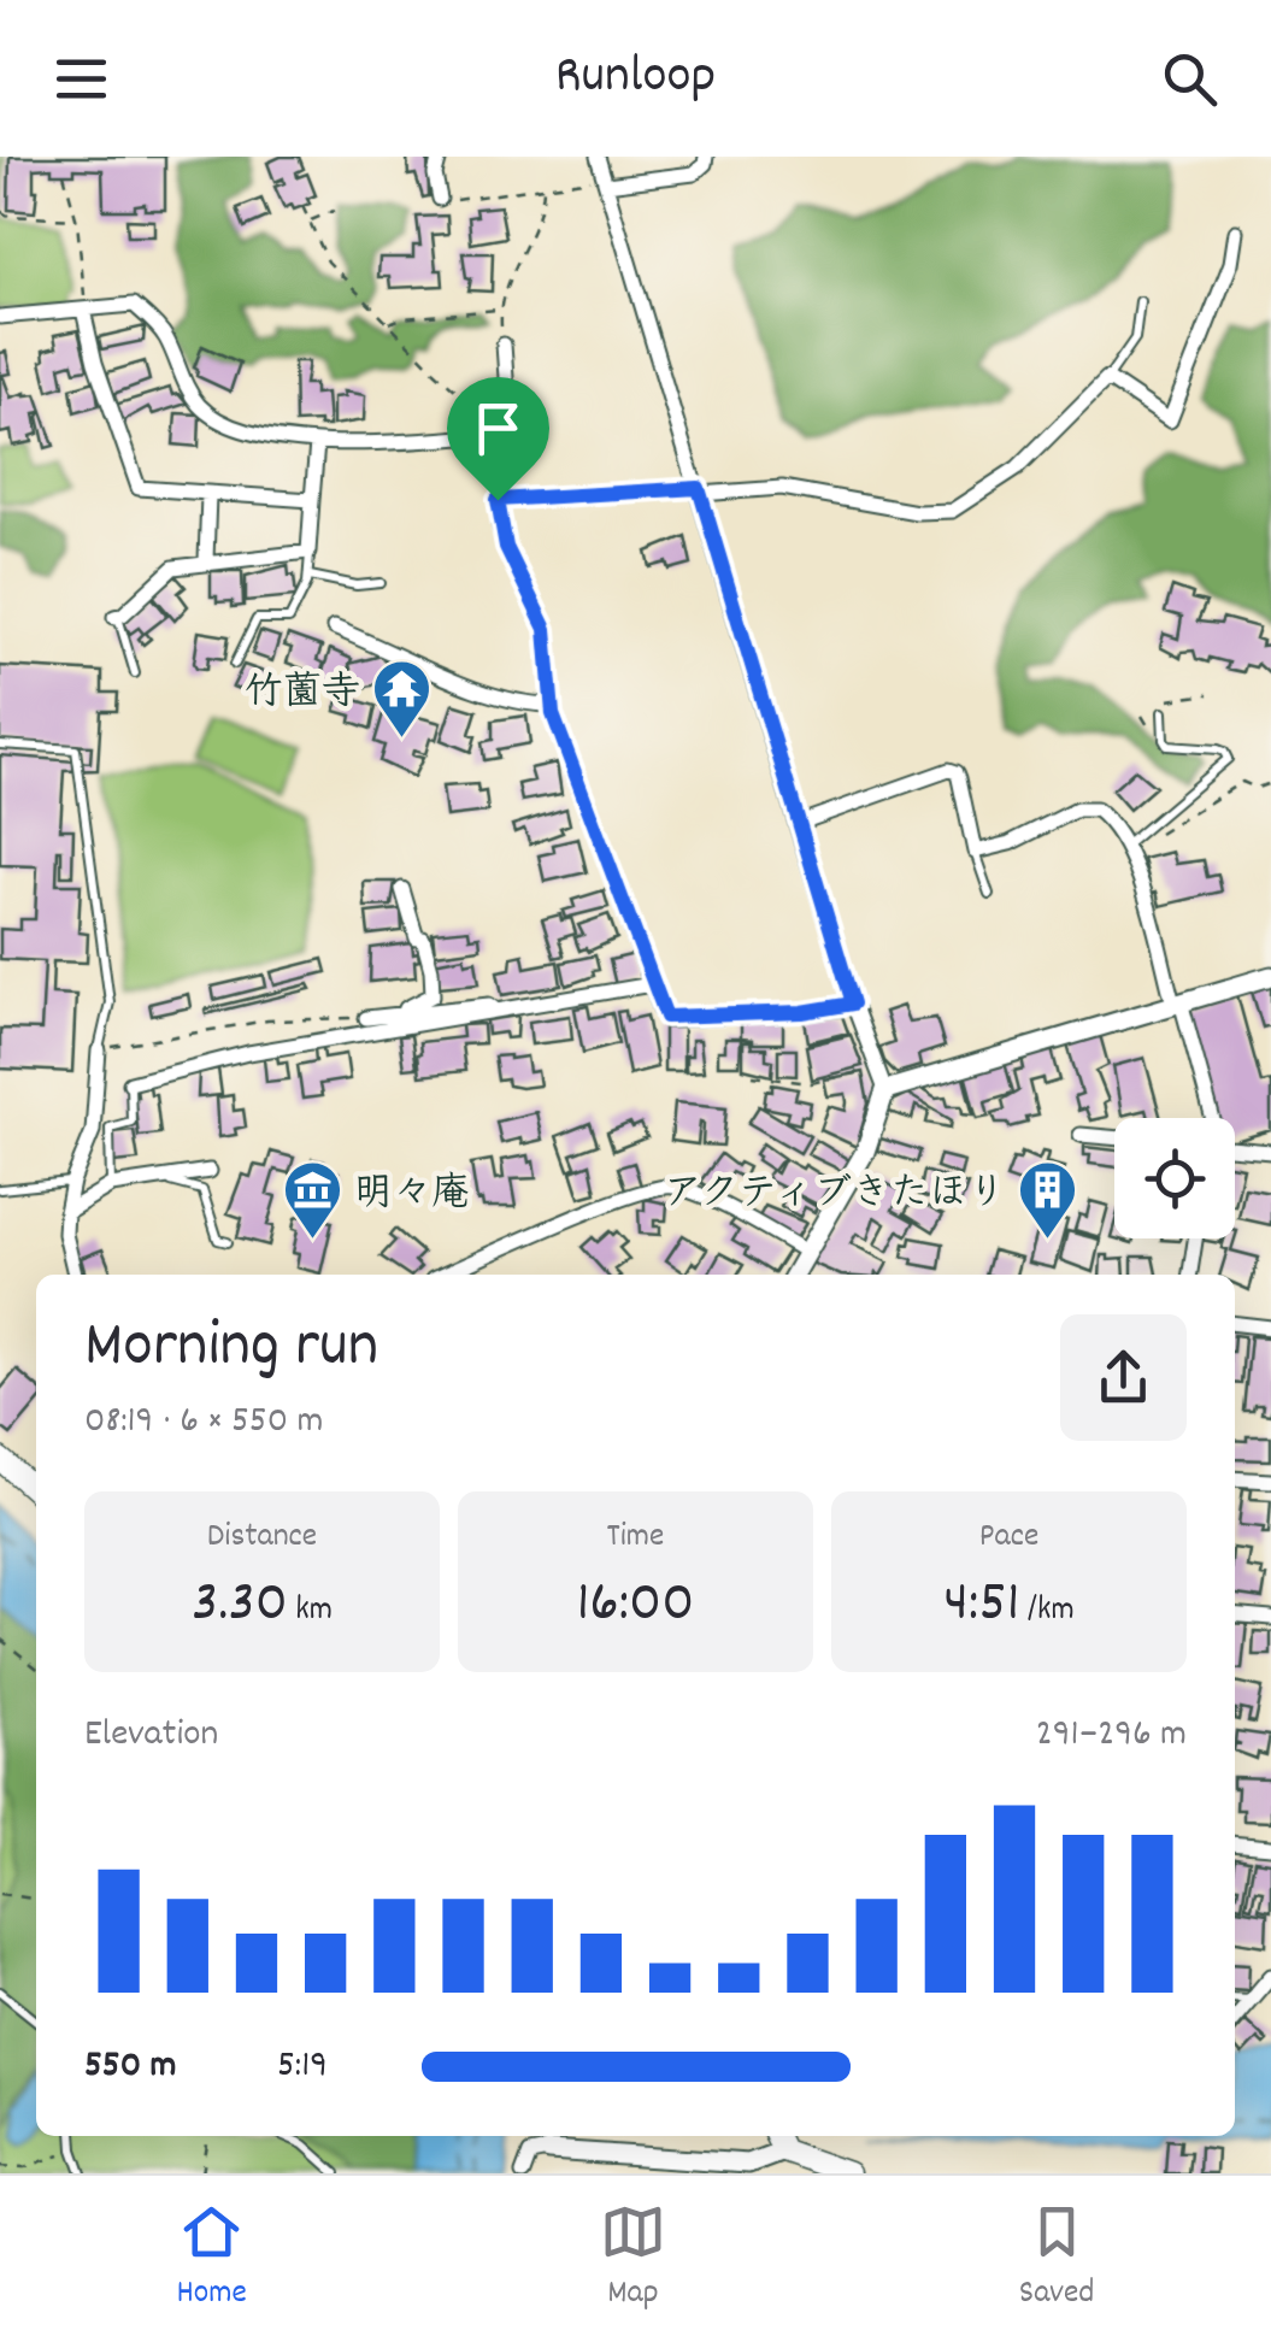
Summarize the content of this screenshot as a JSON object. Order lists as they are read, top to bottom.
{
  "places": {
    "temple": ["竹薗寺"],
    "museum": ["明々庵"],
    "building": ["アクティブきたほり"]
  },
  "page": {
    "header": "Runloop",
    "heading": ["Morning run", "08:19 · 6 × 550 m"],
    "stats": [
      ["Distance", "3.30 km"],
      ["Time", "16:00"],
      ["Pace", "4:51 /km"]
    ],
    "chart": ["Elevation", "291–296 m"],
    "list": [
      {
        "name": "550 m",
        "note": "5:19"
      }
    ],
    "tabs": ["Home", "Map", "Saved"]
  }
}
